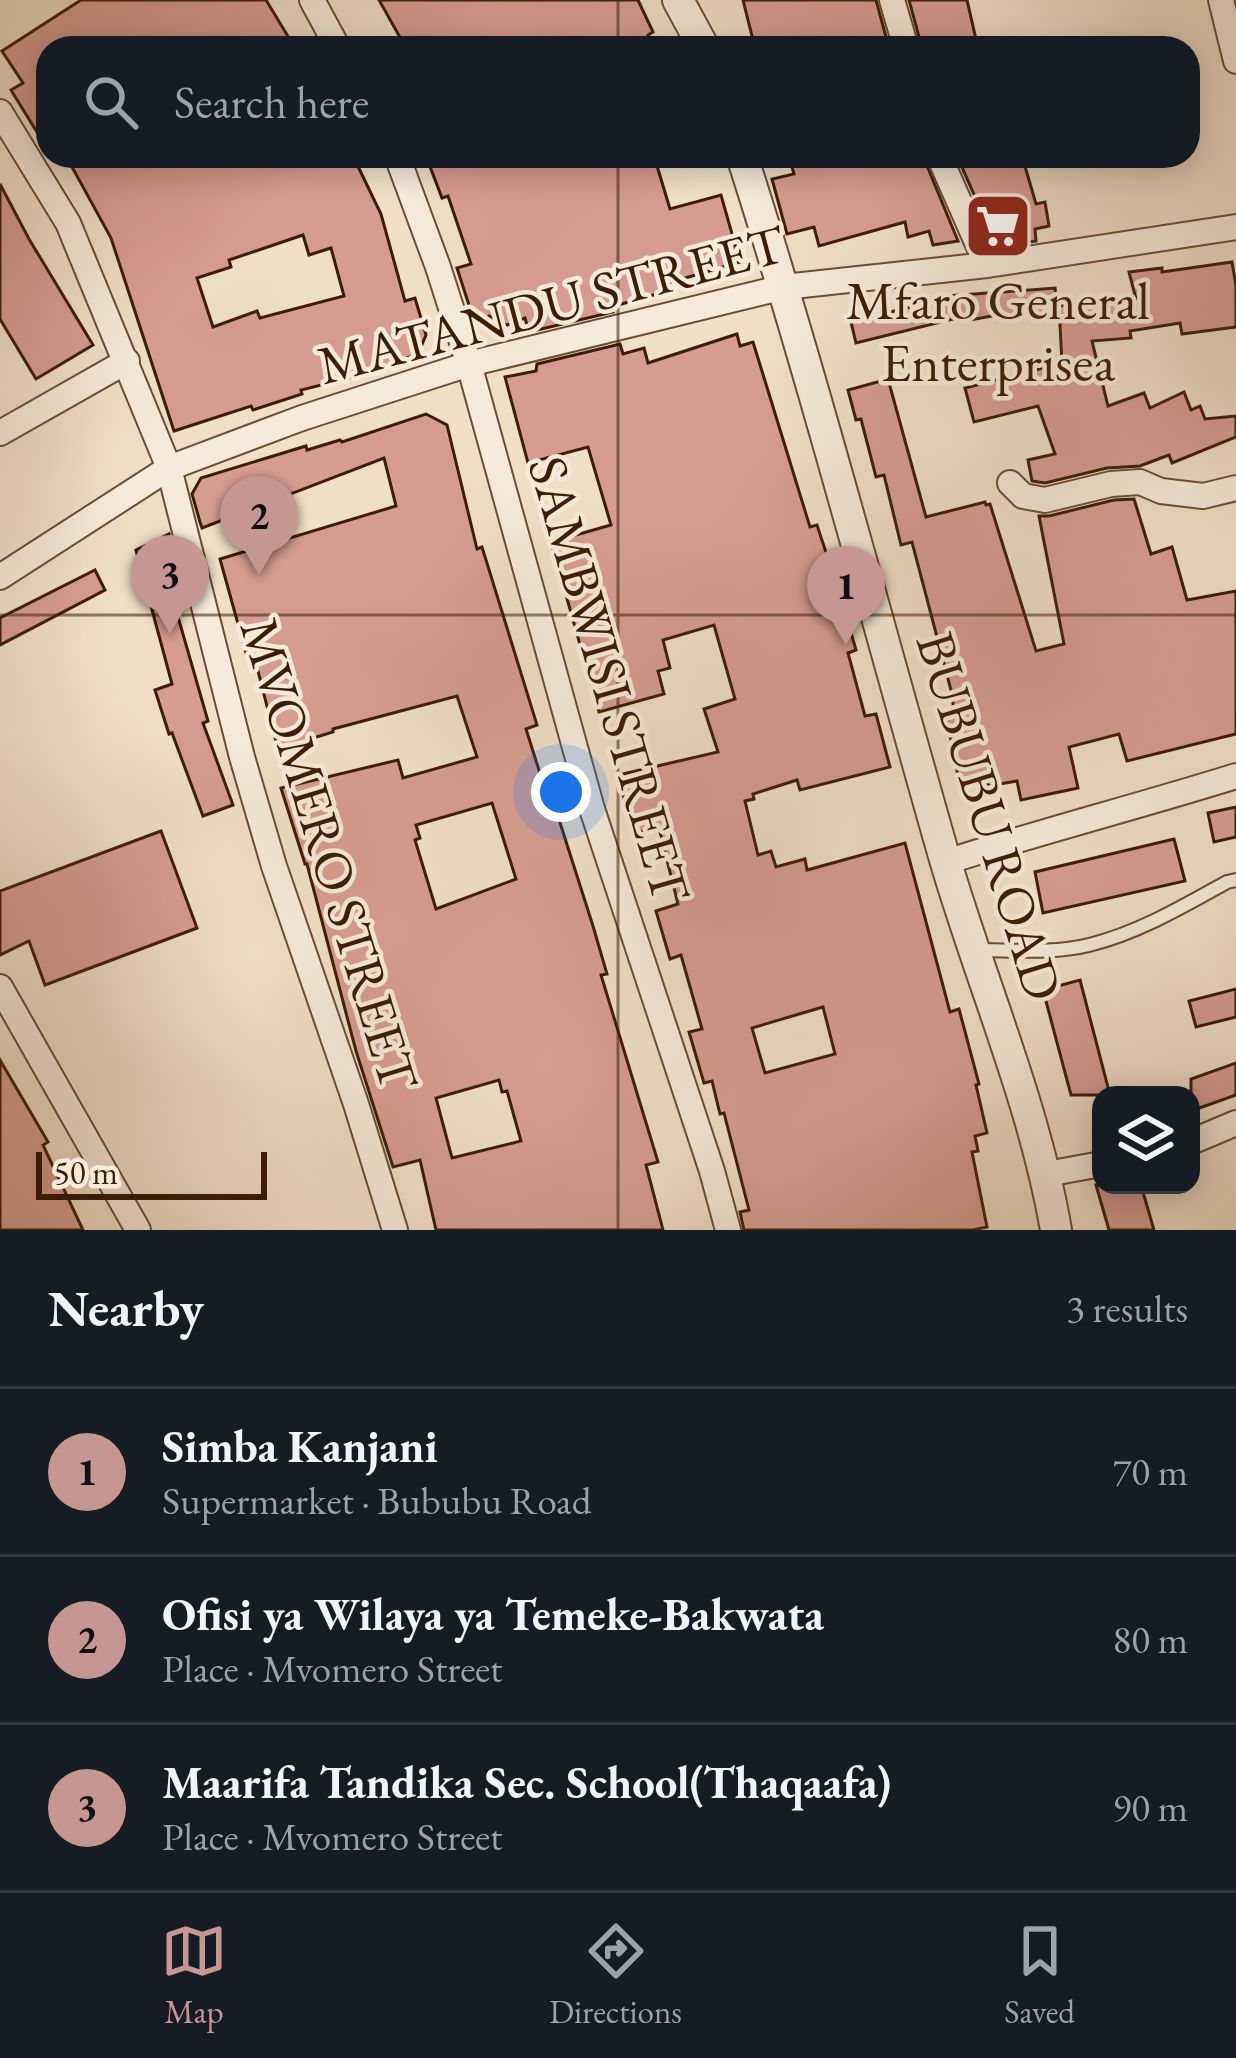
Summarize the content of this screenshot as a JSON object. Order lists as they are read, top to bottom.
{
  "streets": {
    "street": [
      "MATANDU STREET",
      "SAMBWISI STREET",
      "BUBUBU ROAD",
      "MVOMERO STREET"
    ]
  },
  "crossings": [
    ["MATANDU STREET", "SAMBWISI STREET"],
    ["MATANDU STREET", "BUBUBU ROAD"],
    ["MATANDU STREET", "MVOMERO STREET"]
  ],
  "places": {
    "supermarket": ["Mfaro General Enterprisea"]
  },
  "scale_bar": "50 m",
  "page": {
    "search": "Search here",
    "pins": ["2", "3", "1"],
    "scale": "50 m",
    "heading": ["Nearby", "3 results"],
    "list": [
      {
        "mark": "1",
        "name": "Simba Kanjani",
        "note": "Supermarket · Bububu Road",
        "value": "70 m"
      },
      {
        "mark": "2",
        "name": "Ofisi ya Wilaya ya Temeke-Bakwata",
        "note": "Place · Mvomero Street",
        "value": "80 m"
      },
      {
        "mark": "3",
        "name": "Maarifa Tandika Sec. School(Thaqaafa)",
        "note": "Place · Mvomero Street",
        "value": "90 m"
      }
    ],
    "nav": ["Map", "Directions", "Saved"]
  }
}
